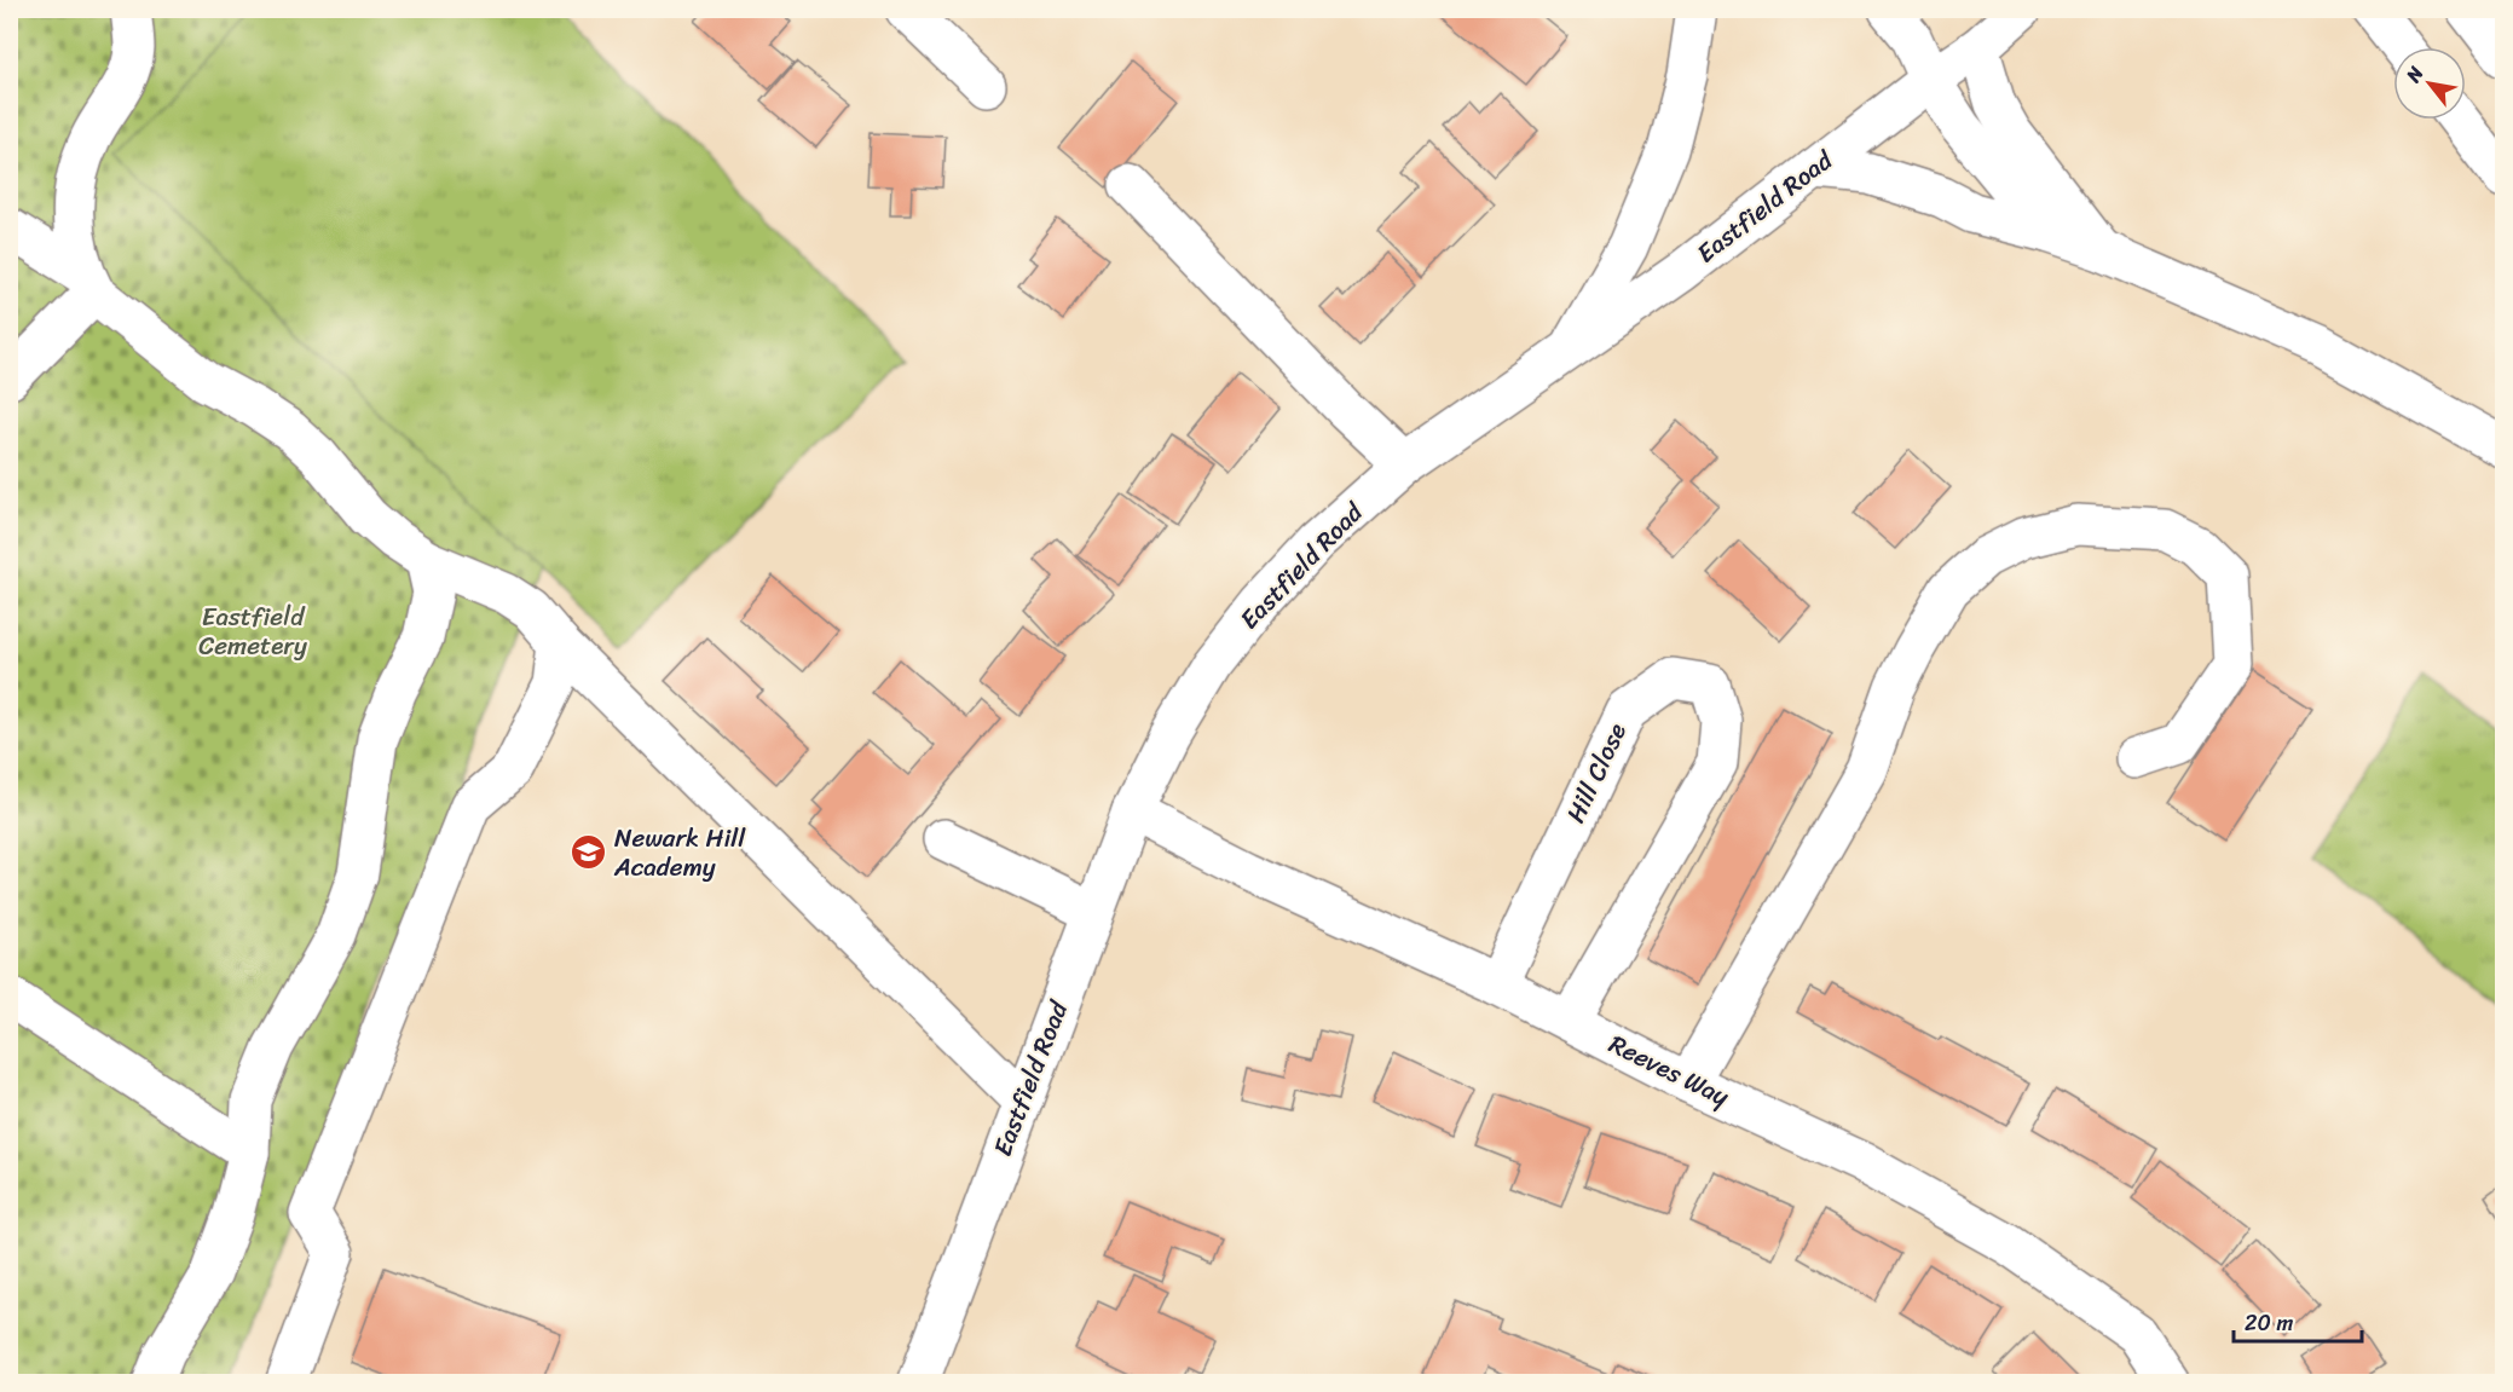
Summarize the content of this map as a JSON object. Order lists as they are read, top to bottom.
{
  "streets": {
    "main road": ["Eastfield Road", "Hill Close", "Reeves Way"]
  },
  "crossings": [
    ["Eastfield Road", "Reeves Way"],
    ["Hill Close", "Reeves Way"]
  ],
  "parks": ["Eastfield Cemetery"],
  "places": {
    "school or university": ["Newark Hill Academy"]
  },
  "scale_bar": "20 m",
  "north": "top left"
}
